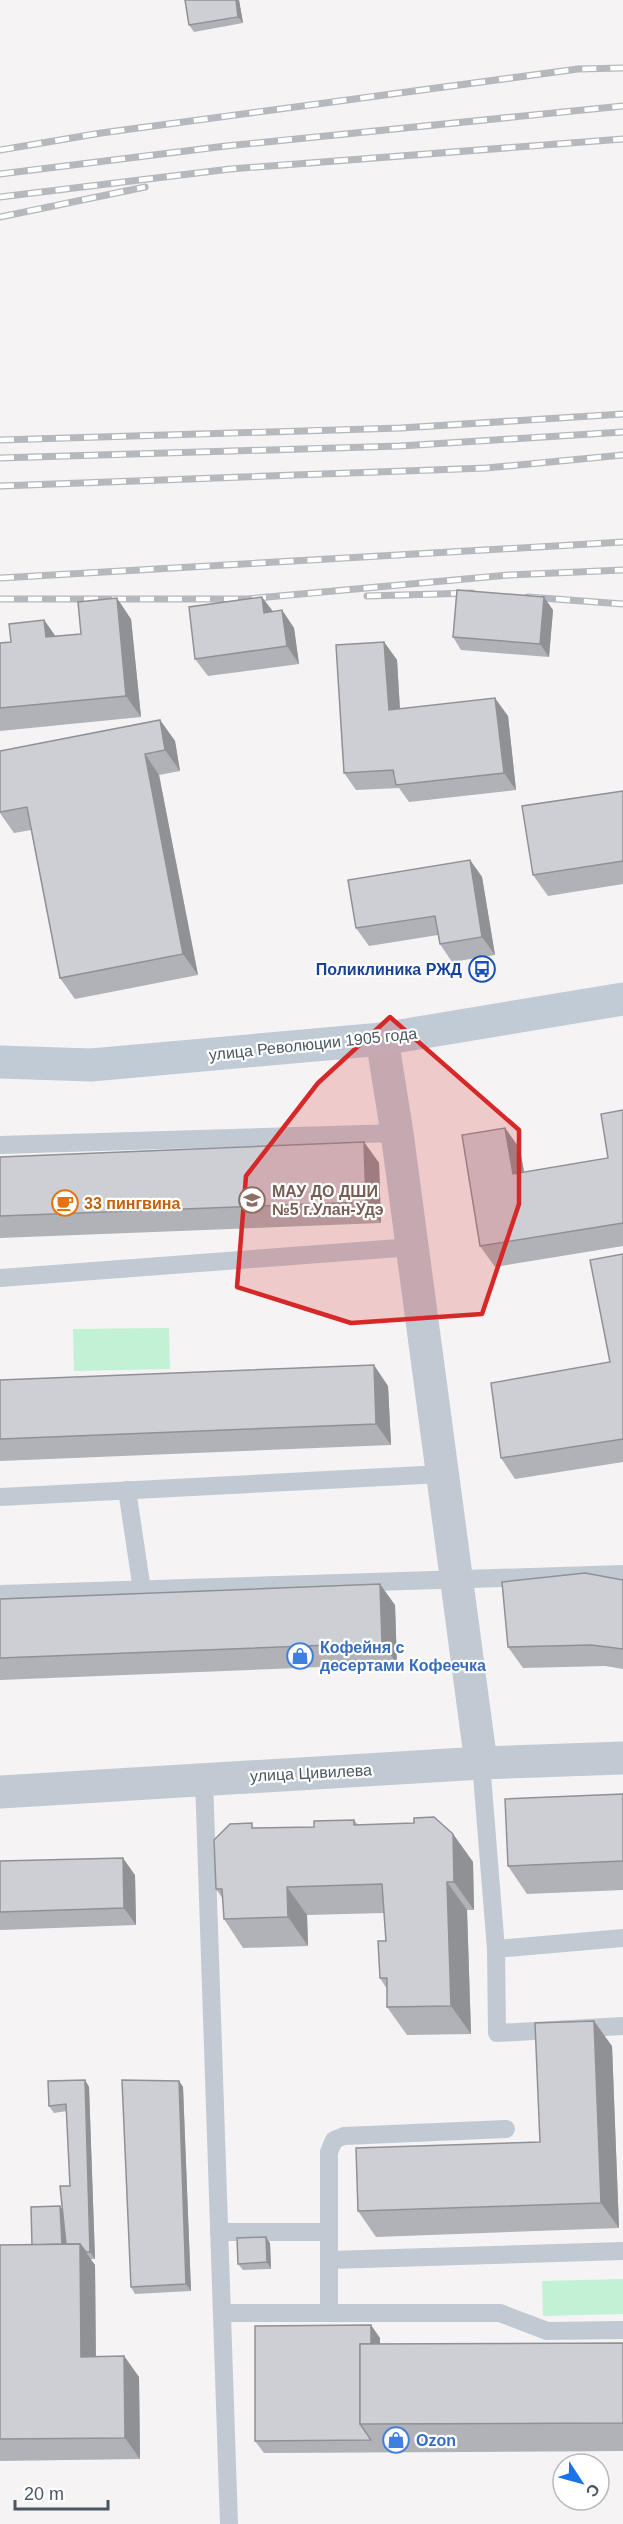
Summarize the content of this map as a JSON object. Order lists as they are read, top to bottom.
{
  "streets": {
    "main road": ["улица Революции 1905 года"],
    "street": ["улица Цивилева"]
  },
  "places": {
    "bus stop": ["Поликлиника РЖД"],
    "school or university": ["МАУ ДО ДШИ №5 г.Улан-Удэ"],
    "cafe": ["33 пингвина"],
    "shop": ["Кофейня с десертами Кофеечка", "Ozon"]
  },
  "scale_bar": "20 m",
  "north": "bottom right"
}
